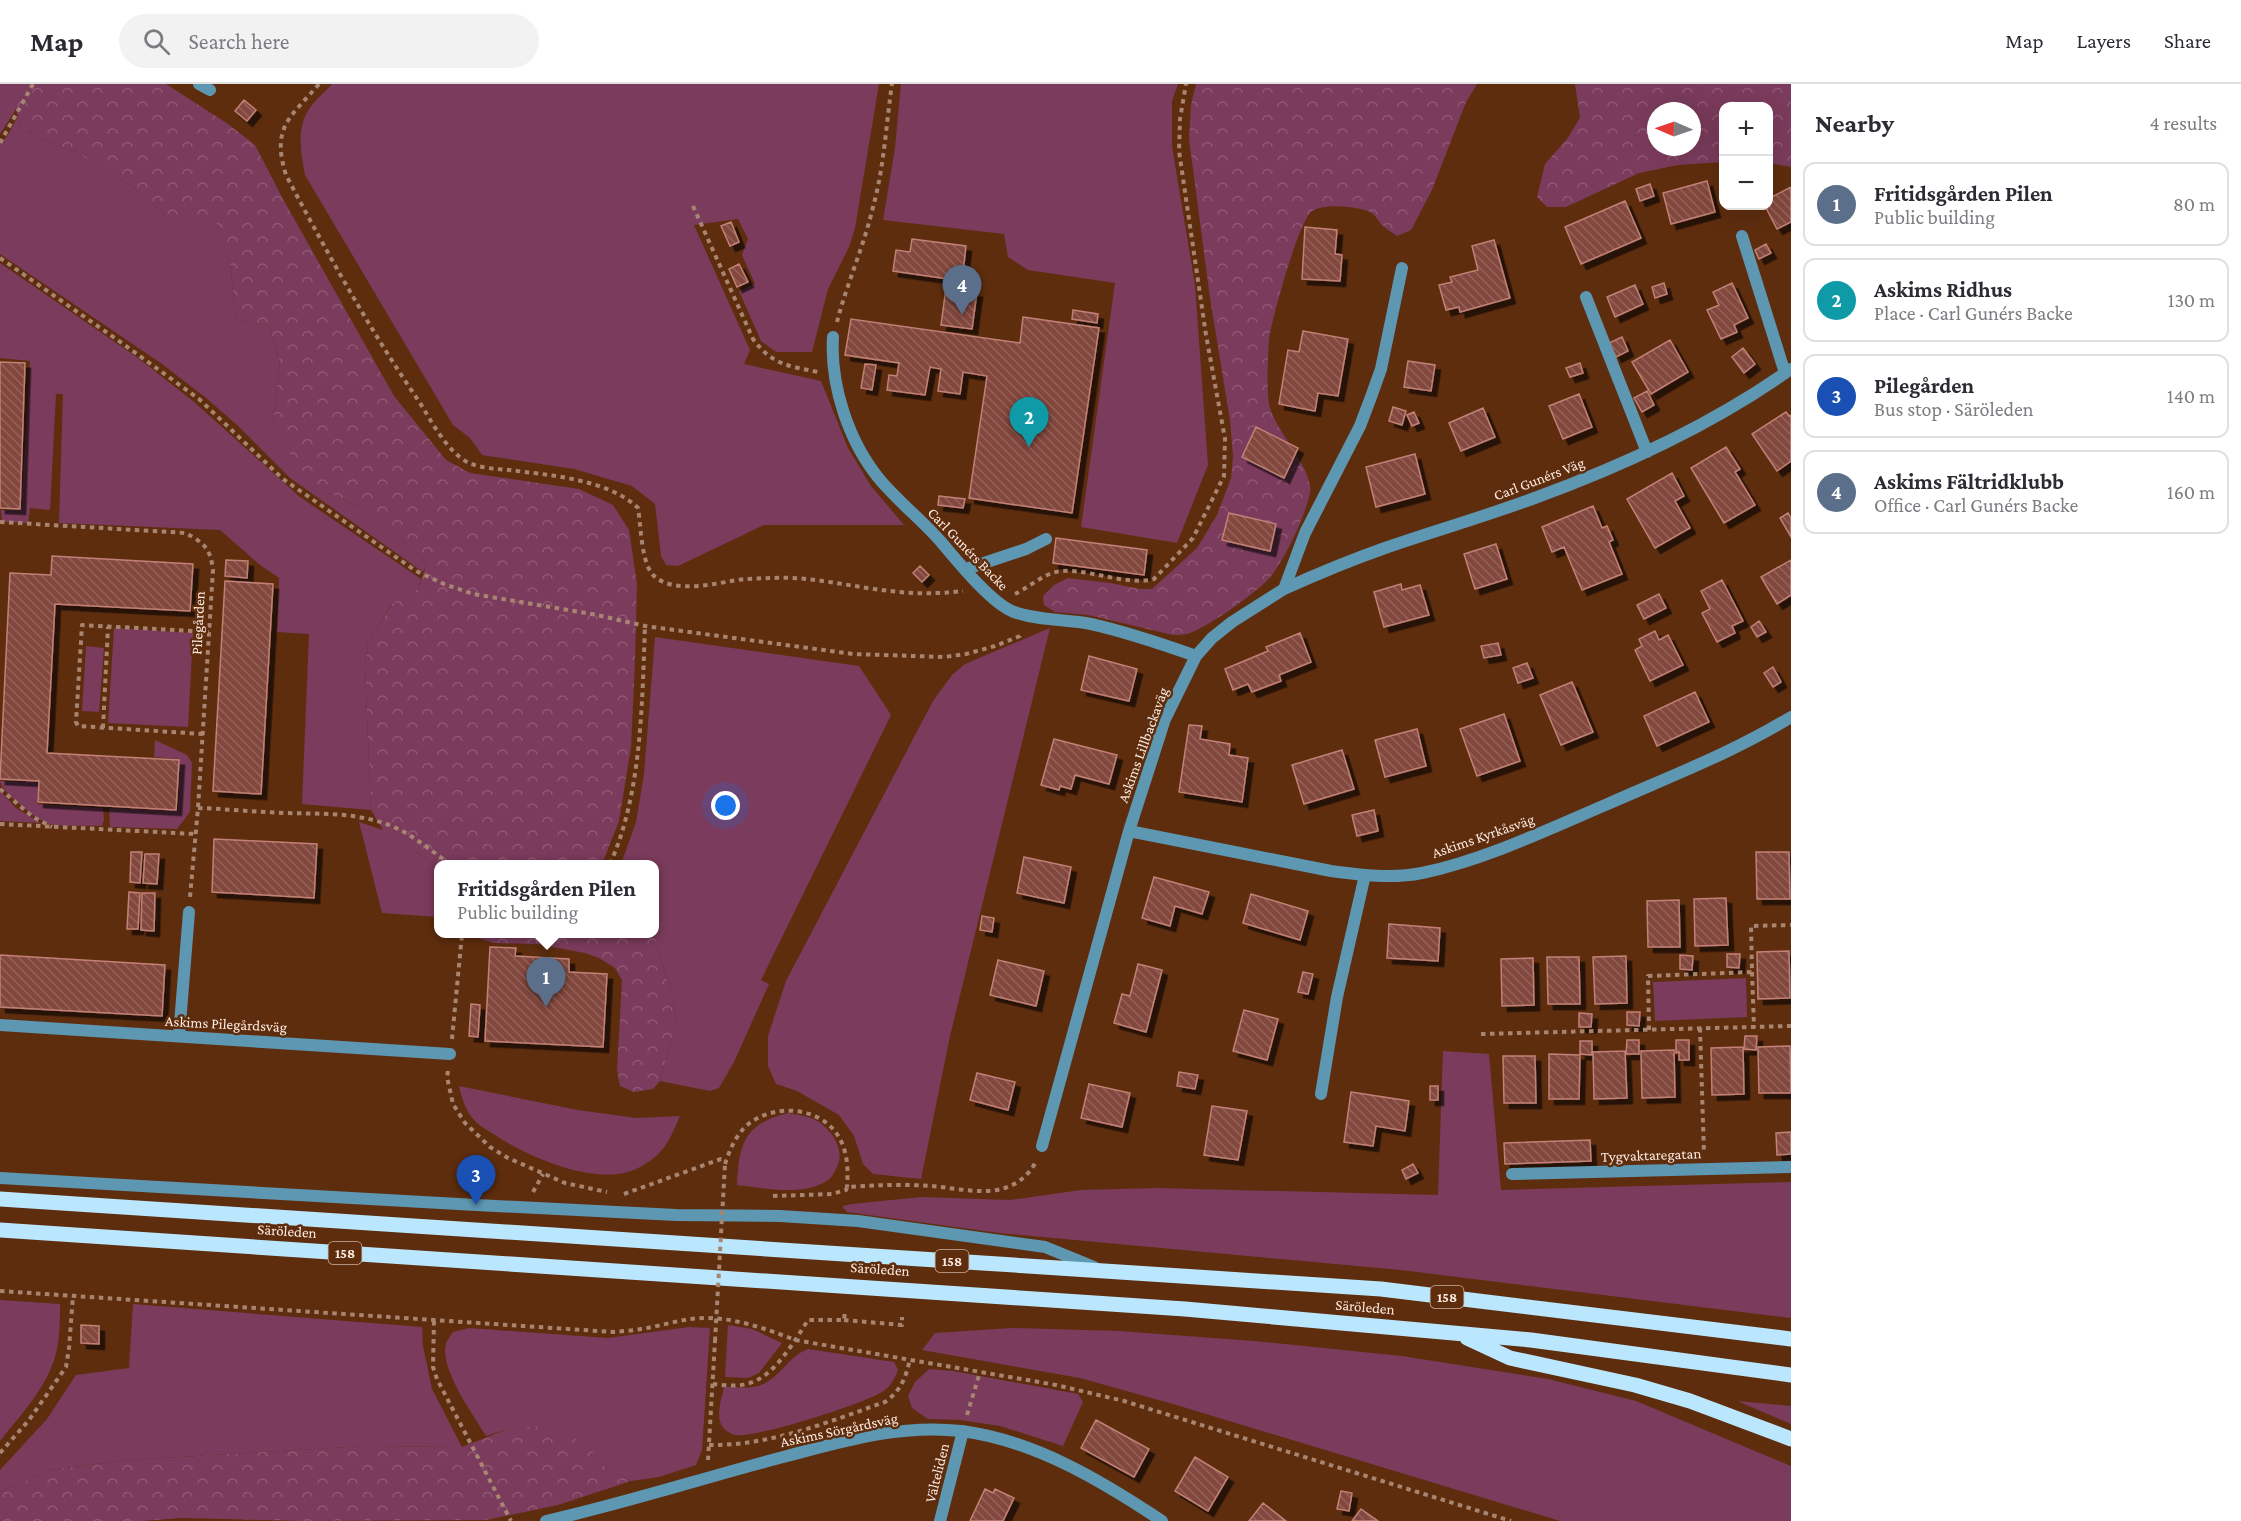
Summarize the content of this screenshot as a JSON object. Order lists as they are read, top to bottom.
{
  "streets": {
    "main road": ["Säröleden", "158"],
    "street": [
      "Carl Gunérs Väg",
      "Carl Gunérs Backe",
      "Askims Lillbackaväg",
      "Askims Kyrkåsväg",
      "Askims Pilegårdsväg",
      "Tygvaktaregatan",
      "Askims Sörgårdsväg",
      "Välteliden"
    ],
    "path": ["Pilegården"]
  },
  "crossings": [
    ["Carl Gunérs Väg", "Askims Lillbackaväg"],
    ["Carl Gunérs Backe", "Askims Lillbackaväg"],
    ["Askims Lillbackaväg", "Askims Kyrkåsväg"],
    ["Askims Sörgårdsväg", "Välteliden"]
  ],
  "north": "left",
  "page": {
    "header": "Map",
    "search": "Search here",
    "nav": ["Map", "Layers", "Share"],
    "heading": ["Nearby", "4 results"],
    "map_buttons": ["+", "−"],
    "list": [
      {
        "mark": "1",
        "name": "Fritidsgården Pilen",
        "note": "Public building",
        "value": "80 m"
      },
      {
        "mark": "2",
        "name": "Askims Ridhus",
        "note": "Place · Carl Gunérs Backe",
        "value": "130 m"
      },
      {
        "mark": "3",
        "name": "Pilegården",
        "note": "Bus stop · Säröleden",
        "value": "140 m"
      },
      {
        "mark": "4",
        "name": "Askims Fältridklubb",
        "note": "Office · Carl Gunérs Backe",
        "value": "160 m"
      }
    ],
    "pins": [
      "4",
      "2",
      "1",
      "3"
    ],
    "popup": ["Fritidsgården Pilen", "Public building"]
  }
}
